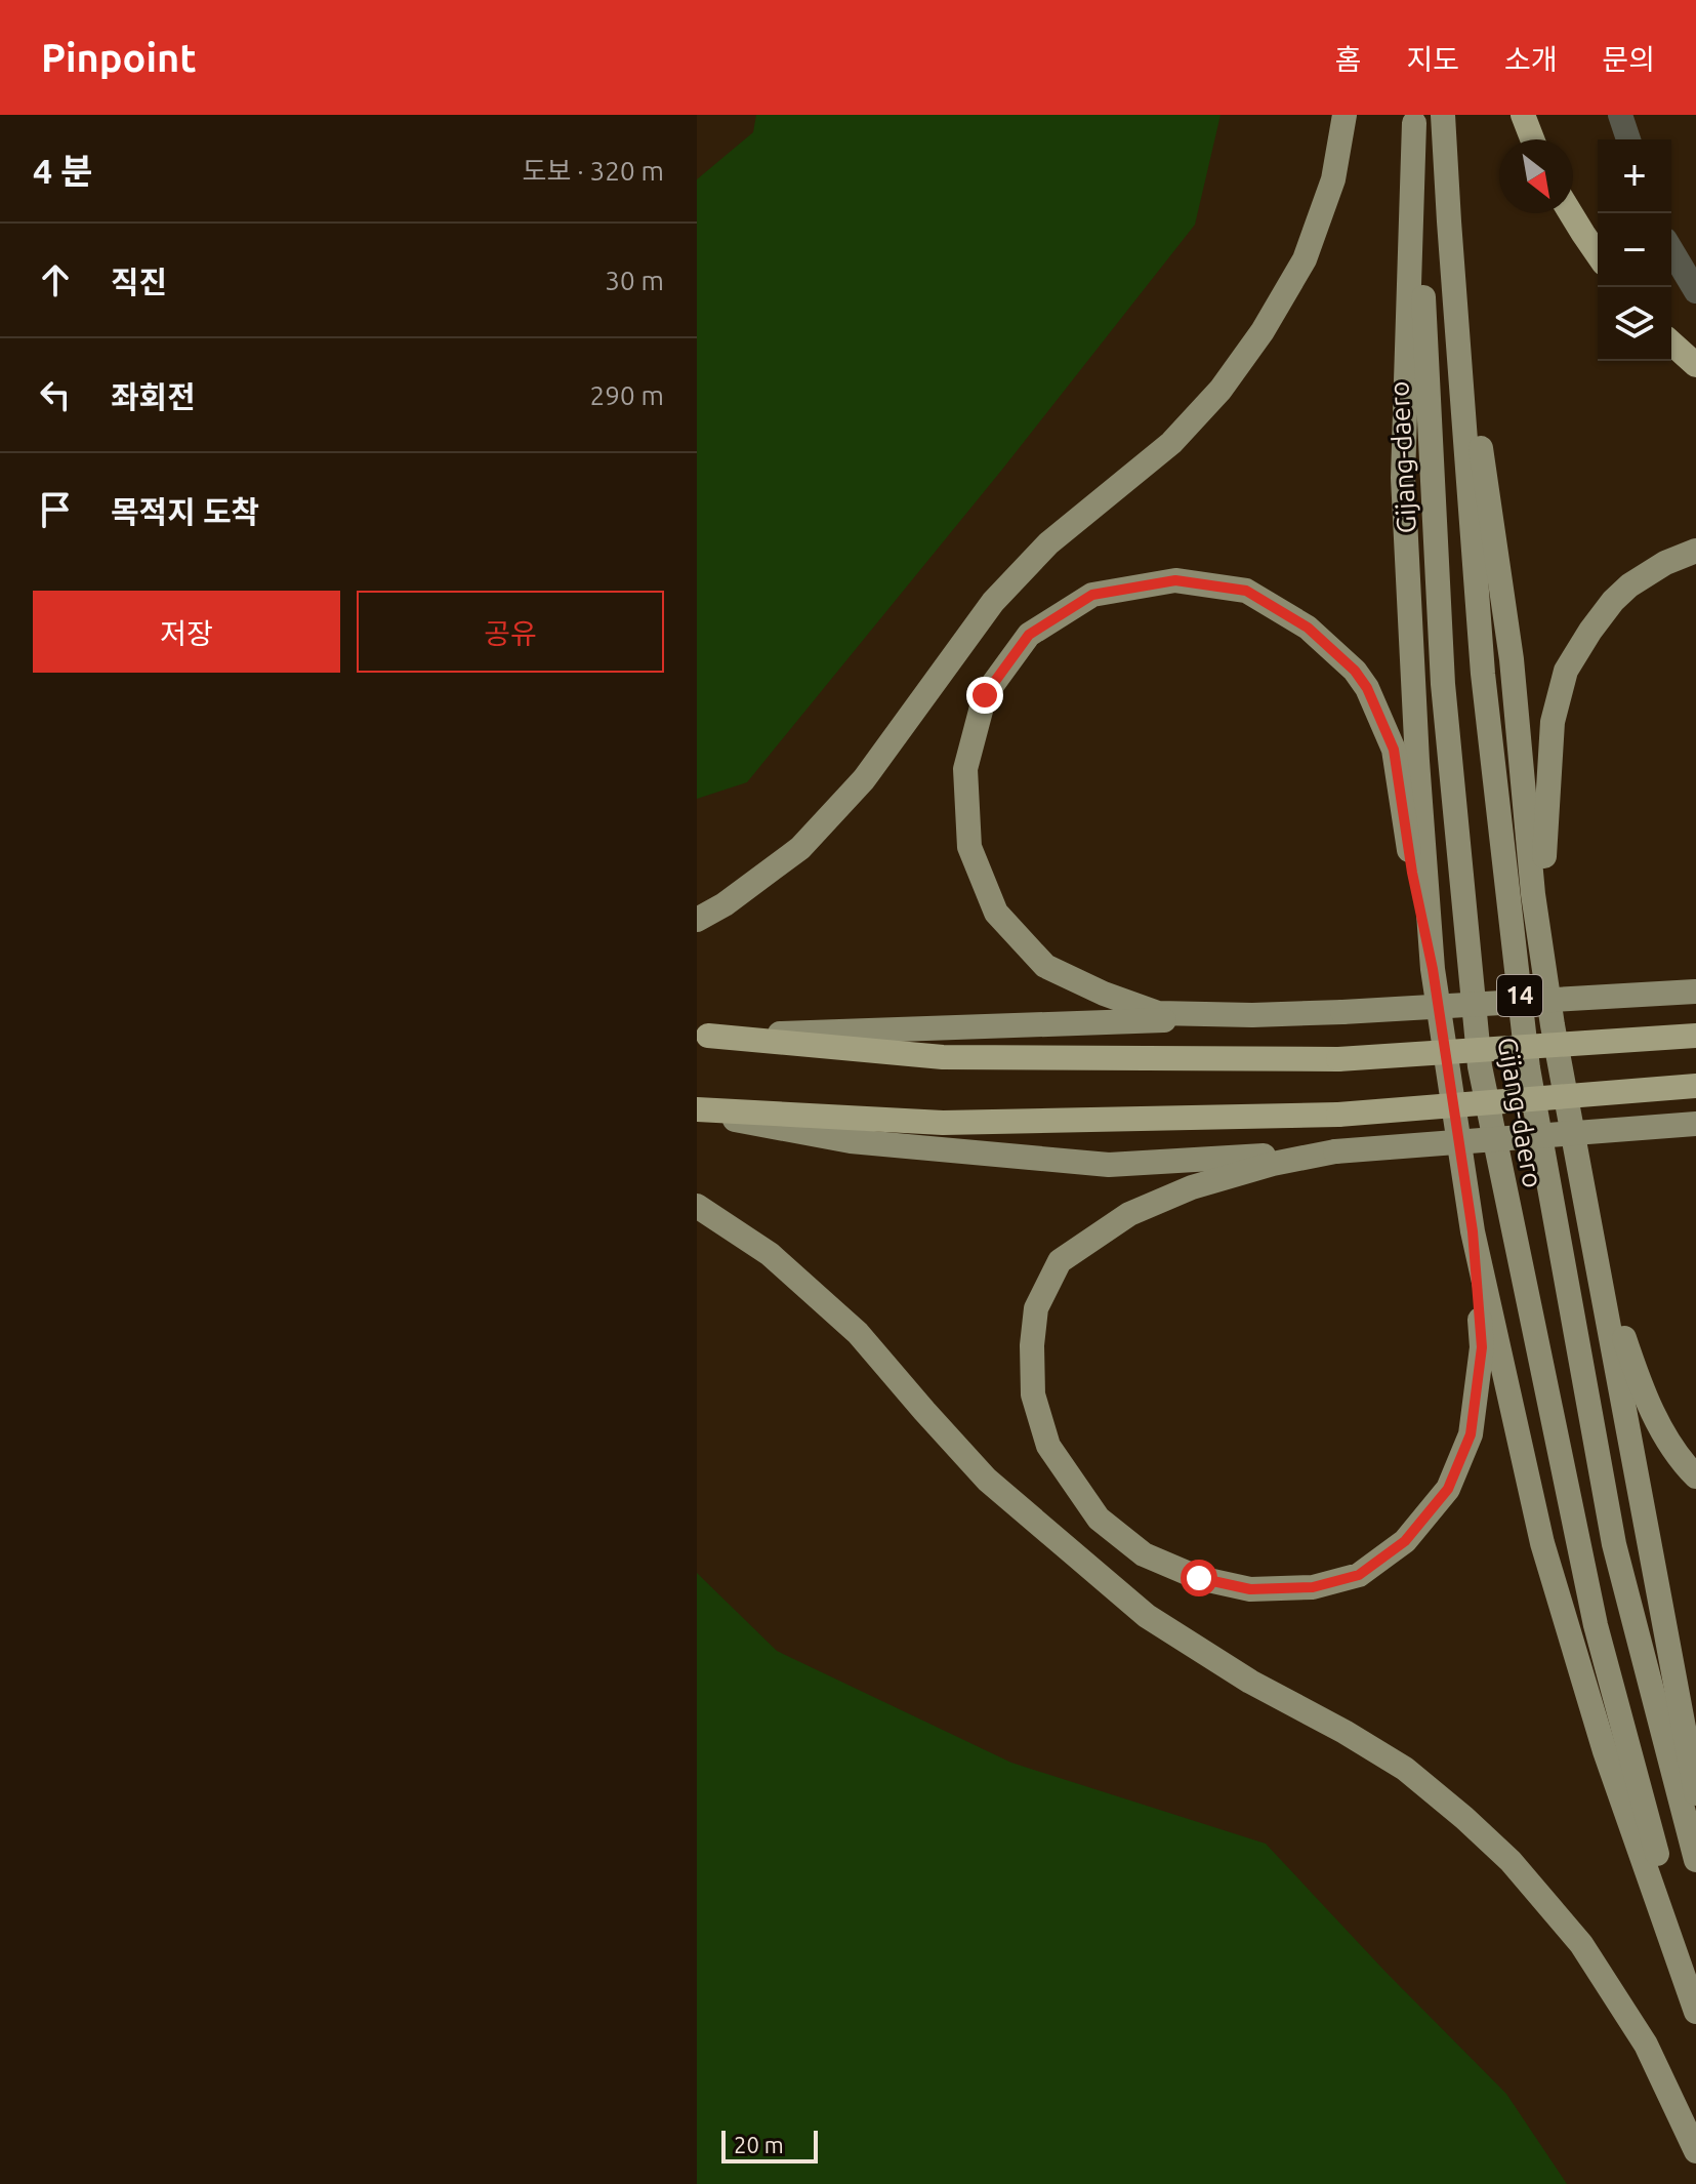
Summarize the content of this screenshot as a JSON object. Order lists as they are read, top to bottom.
{
  "streets": {
    "main road": ["Gijang-daero", "14"]
  },
  "scale_bar": "20 m",
  "north": "bottom right",
  "page": {
    "header": "Pinpoint",
    "nav": [
      "홈",
      "지도",
      "소개",
      "문의"
    ],
    "heading": ["4 분", "도보 · 320 m"],
    "map_buttons": ["+", "−"],
    "list": [
      ["직진", "30 m"],
      ["좌회전", "290 m"],
      "목적지 도착"
    ],
    "buttons": ["저장", "공유"],
    "scale": "20 m"
  }
}
